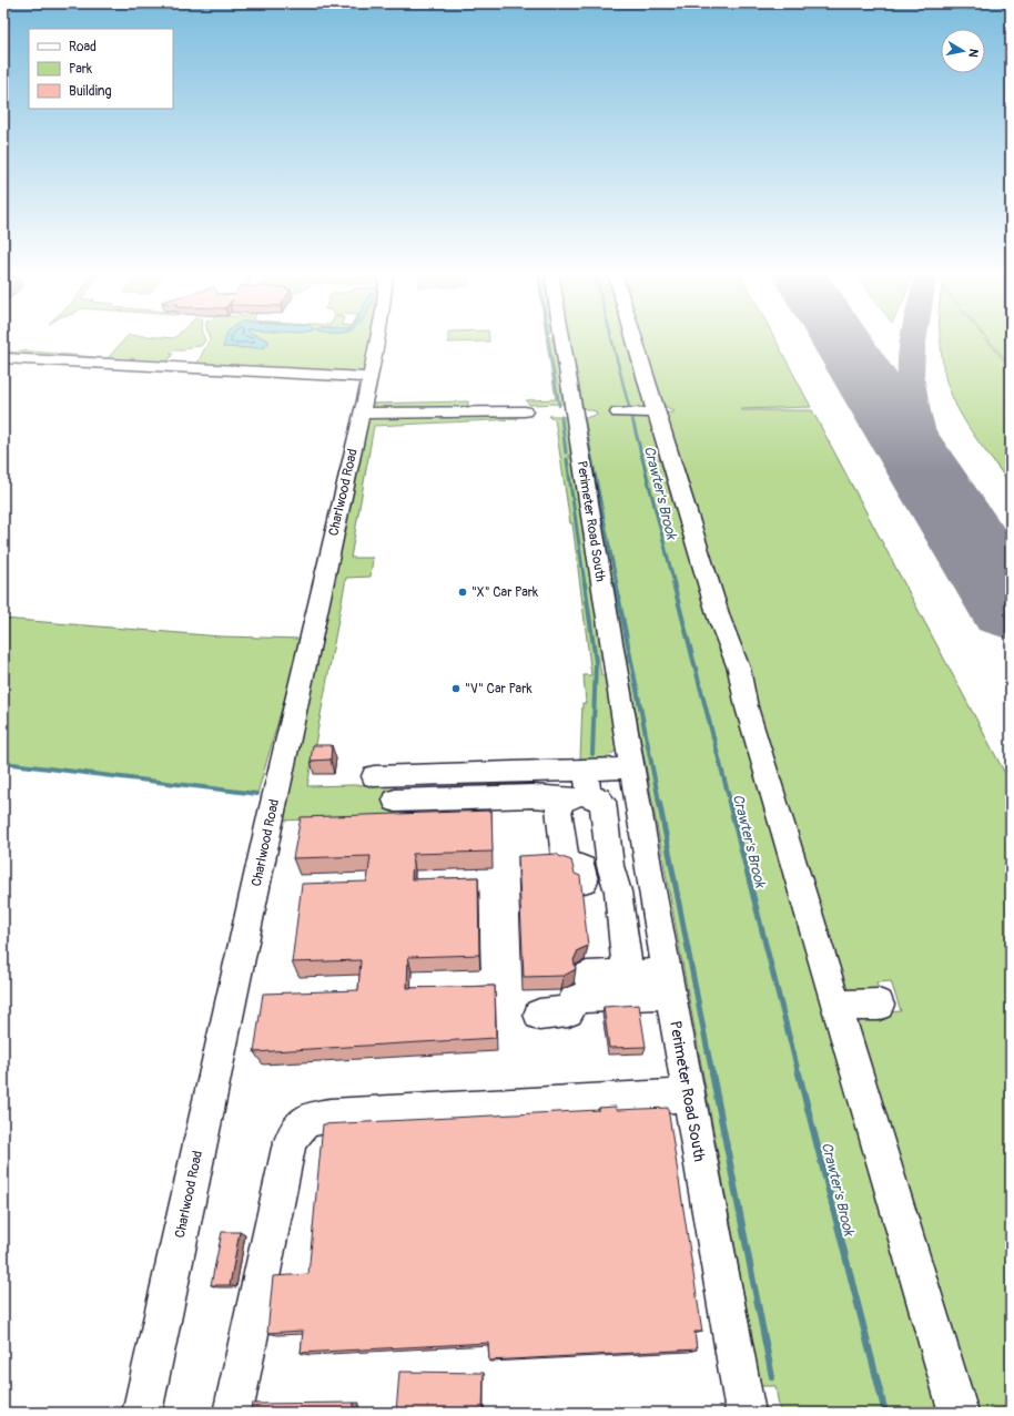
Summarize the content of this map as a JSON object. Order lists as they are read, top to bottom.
{
  "streets": {
    "street": ["Charlwood Road", "Perimeter Road South"]
  },
  "water": ["Crawter's Brook"],
  "places": ["\"X\" Car Park", "\"V\" Car Park"],
  "legend": ["Road", "Park", "Building"],
  "north": "right"
}
